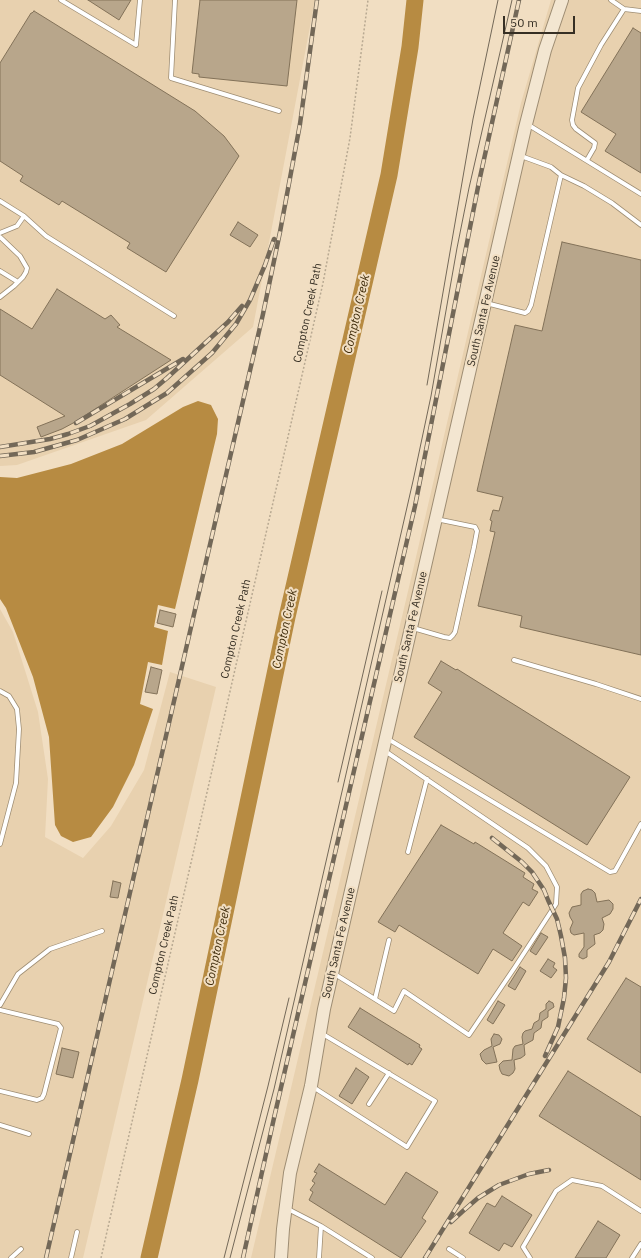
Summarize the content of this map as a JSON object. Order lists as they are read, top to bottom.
{
  "streets": {
    "main road": ["South Santa Fe Avenue"],
    "path": ["Compton Creek Path"]
  },
  "water": ["Compton Creek"],
  "scale_bar": "50 m"
}
